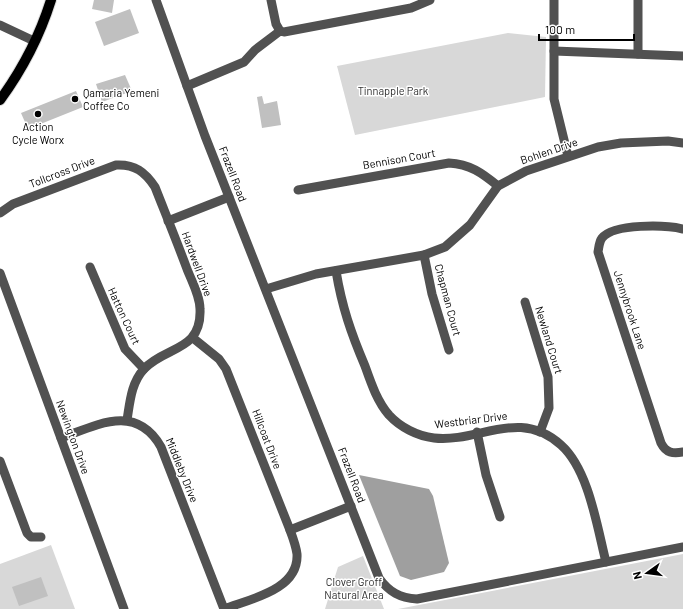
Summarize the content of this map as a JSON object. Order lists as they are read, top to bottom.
{
  "streets": {
    "street": [
      "Bohlen Drive",
      "Bennison Court",
      "Tollcross Drive",
      "Frazell Road",
      "Hardwell Drive",
      "Chapman Court",
      "Jennybrook Lane",
      "Hatton Court",
      "Newland Court",
      "Westbriar Drive",
      "Newington Drive",
      "Hillcoat Drive",
      "Middleby Drive"
    ]
  },
  "crossings": [
    ["Bohlen Drive", "Bennison Court"],
    ["Bohlen Drive", "Frazell Road"],
    ["Bohlen Drive", "Chapman Court"],
    ["Bohlen Drive", "Westbriar Drive"],
    ["Tollcross Drive", "Hardwell Drive"],
    ["Frazell Road", "Westbriar Drive"],
    ["Hardwell Drive", "Hillcoat Drive"],
    ["Newland Court", "Westbriar Drive"],
    ["Hillcoat Drive", "Middleby Drive"]
  ],
  "parks": ["Tinnapple Park", "Clover Groff Natural Area"],
  "places": ["Qamaria Yemeni Coffee Co", "Action Cycle Worx"],
  "scale_bar": "100 m",
  "north": "left"
}
